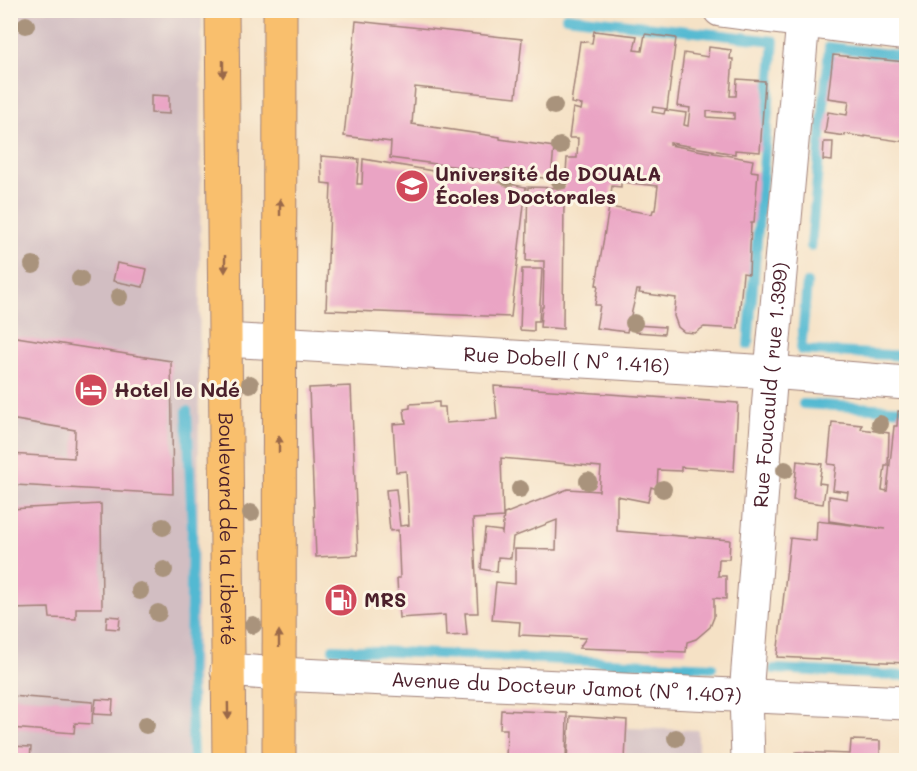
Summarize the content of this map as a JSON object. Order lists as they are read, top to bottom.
{
  "streets": {
    "main road": ["Boulevard de la Liberté"],
    "street": ["Rue Dobell ( N° 1.416)", "Rue Foucauld ( rue 1.399)", "Avenue du Docteur Jamot (N° 1.407)"]
  },
  "crossings": [
    ["Rue Dobell ( N° 1.416)", "Rue Foucauld ( rue 1.399)"],
    ["Rue Dobell ( N° 1.416)", "Boulevard de la Liberté"],
    ["Rue Foucauld ( rue 1.399)", "Avenue du Docteur Jamot (N° 1.407)"],
    ["Boulevard de la Liberté", "Avenue du Docteur Jamot (N° 1.407)"]
  ],
  "places": {
    "school or university": ["Université de DOUALA Écoles Doctorales"],
    "hotel": ["Hotel le Ndé"],
    "fuel station": ["MRS"]
  }
}
